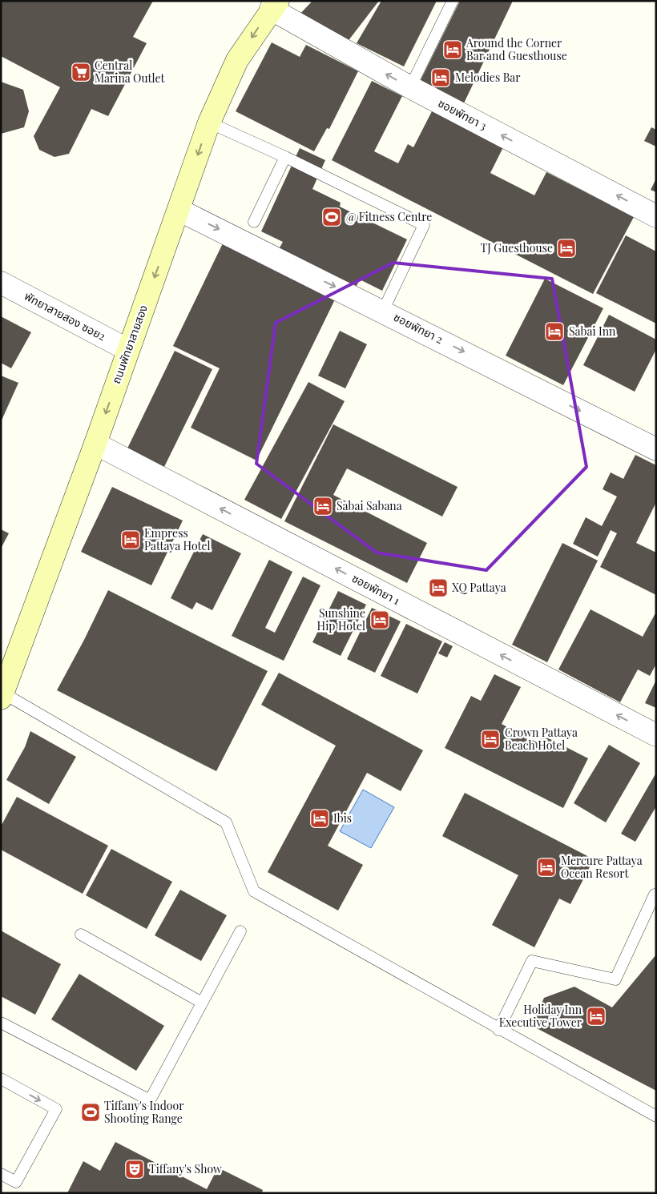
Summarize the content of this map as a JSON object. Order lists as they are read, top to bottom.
{
  "streets": {
    "main road": ["ถนนพัทยาสายสอง"],
    "street": [
      "ซอยพัทยา 3",
      "พัทยาสายสอง ซอย2",
      "ซอยพัทยา 2",
      "ซอยพัทยา 1"
    ]
  },
  "crossings": [
    ["ซอยพัทยา 3", "ถนนพัทยาสายสอง"],
    ["พัทยาสายสอง ซอย2", "ถนนพัทยาสายสอง"],
    ["ซอยพัทยา 2", "ถนนพัทยาสายสอง"],
    ["ถนนพัทยาสายสอง", "ซอยพัทยา 1"]
  ],
  "one_way": [
    "ซอยพัทยา 3",
    "ซอยพัทยา 2",
    "ถนนพัทยาสายสอง",
    "ซอยพัทยา 1"
  ],
  "places": {
    "hotel": [
      "Around the Corner Bar and Guesthouse",
      "Melodies Bar",
      "TJ Guesthouse",
      "Sabai Inn",
      "Sabai Sabana",
      "Empress Pattaya Hotel",
      "XQ Pattaya",
      "Sunshine Hip Hotel",
      "Crown Pattaya Beach Hotel",
      "Ibis",
      "Mercure Pattaya Ocean Resort",
      "Holiday Inn Executive Tower"
    ],
    "supermarket": ["Central Marina Outlet"],
    "sports": ["@ Fitness Centre", "Tiffany's Indoor Shooting Range"],
    "theatre": ["Tiffany's Show"]
  }
}
